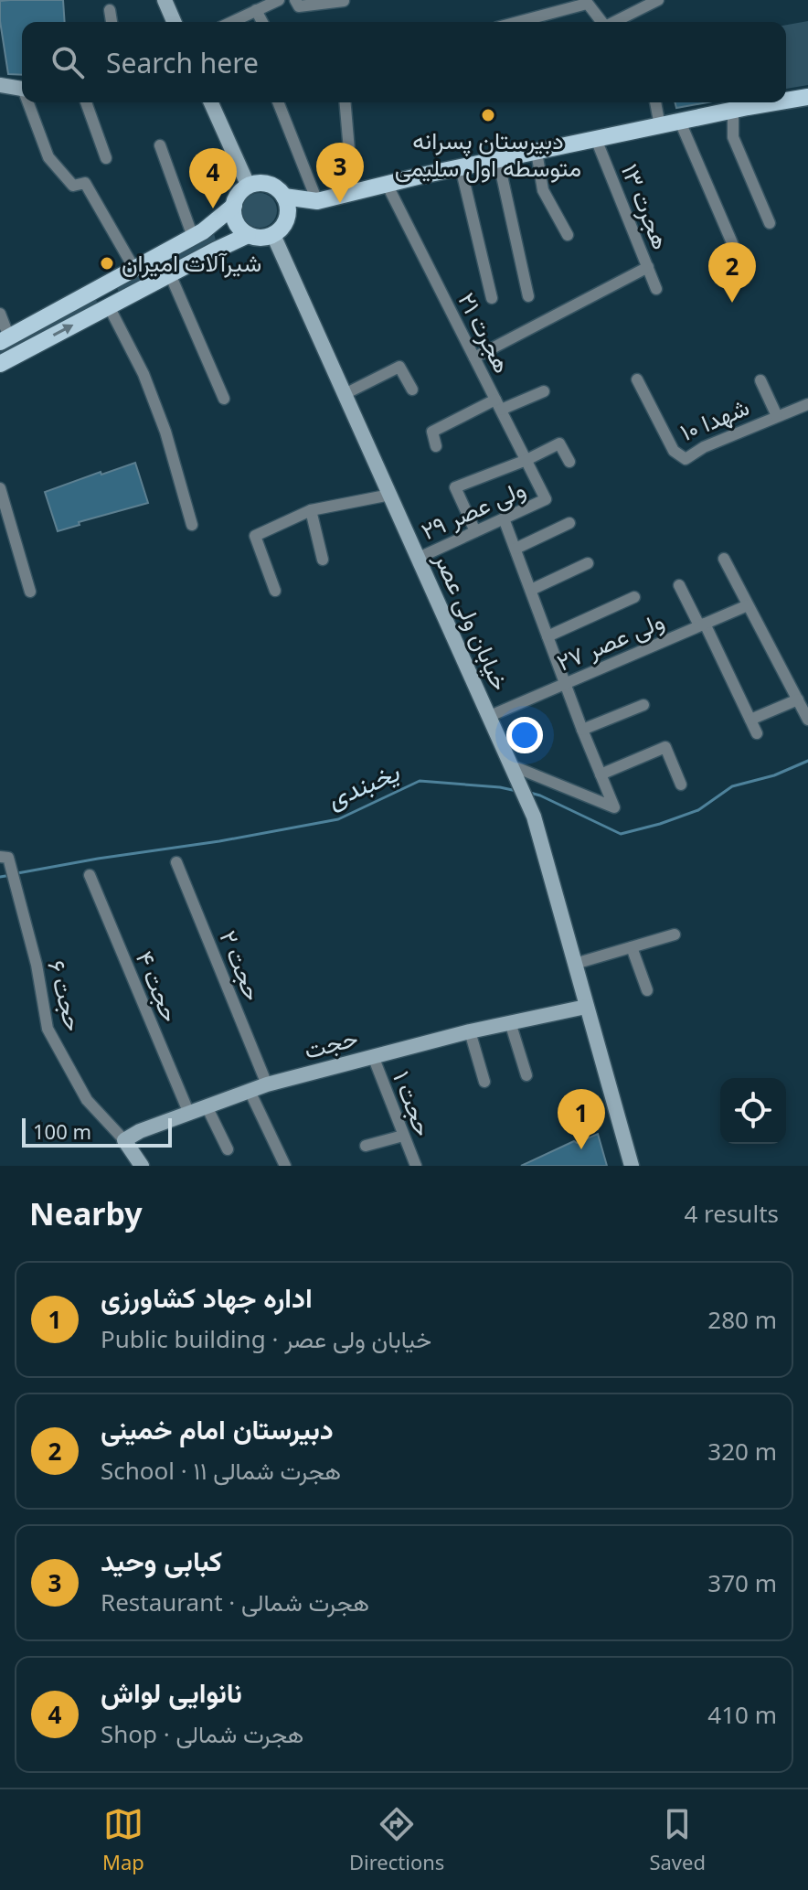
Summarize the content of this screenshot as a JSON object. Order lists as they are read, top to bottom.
{
  "streets": {
    "main road": ["خیابان ولی عصر", "حجت"],
    "street": [
      "هجرت ۱۳",
      "هجرت ۲۱",
      "شهدا ۱۰",
      "ولی عصر ۲۹",
      "ولی عصر ۲۷",
      "حجت ۲",
      "حجت ۴",
      "حجت ۶",
      "حجت ۱"
    ]
  },
  "crossings": [
    ["هجرت ۲۱", "ولی عصر ۲۹"],
    ["ولی عصر ۲۹", "خیابان ولی عصر"],
    ["خیابان ولی عصر", "ولی عصر ۲۷"],
    ["خیابان ولی عصر", "حجت"],
    ["حجت ۲", "حجت"],
    ["حجت ۴", "حجت"],
    ["حجت ۶", "حجت"],
    ["حجت", "حجت ۱"]
  ],
  "water": ["یخبندی"],
  "places": ["دبیرستان پسرانه متوسطه اول سلیمی", "شیرآلات امیران"],
  "scale_bar": "100 m",
  "page": {
    "search": "Search here",
    "pins": [
      "3",
      "4",
      "2",
      "1"
    ],
    "scale": "100 m",
    "heading": ["Nearby", "4 results"],
    "list": [
      {
        "mark": "1",
        "name": "اداره جهاد کشاورزی",
        "note": "Public building · خیابان ولی عصر",
        "value": "280 m"
      },
      {
        "mark": "2",
        "name": "دبیرستان امام خمینی",
        "note": "School · هجرت شمالی ۱۱",
        "value": "320 m"
      },
      {
        "mark": "3",
        "name": "کبابی وحید",
        "note": "Restaurant · هجرت شمالی",
        "value": "370 m"
      },
      {
        "mark": "4",
        "name": "نانوایی لواش",
        "note": "Shop · هجرت شمالی",
        "value": "410 m"
      }
    ],
    "nav": ["Map", "Directions", "Saved"]
  }
}
